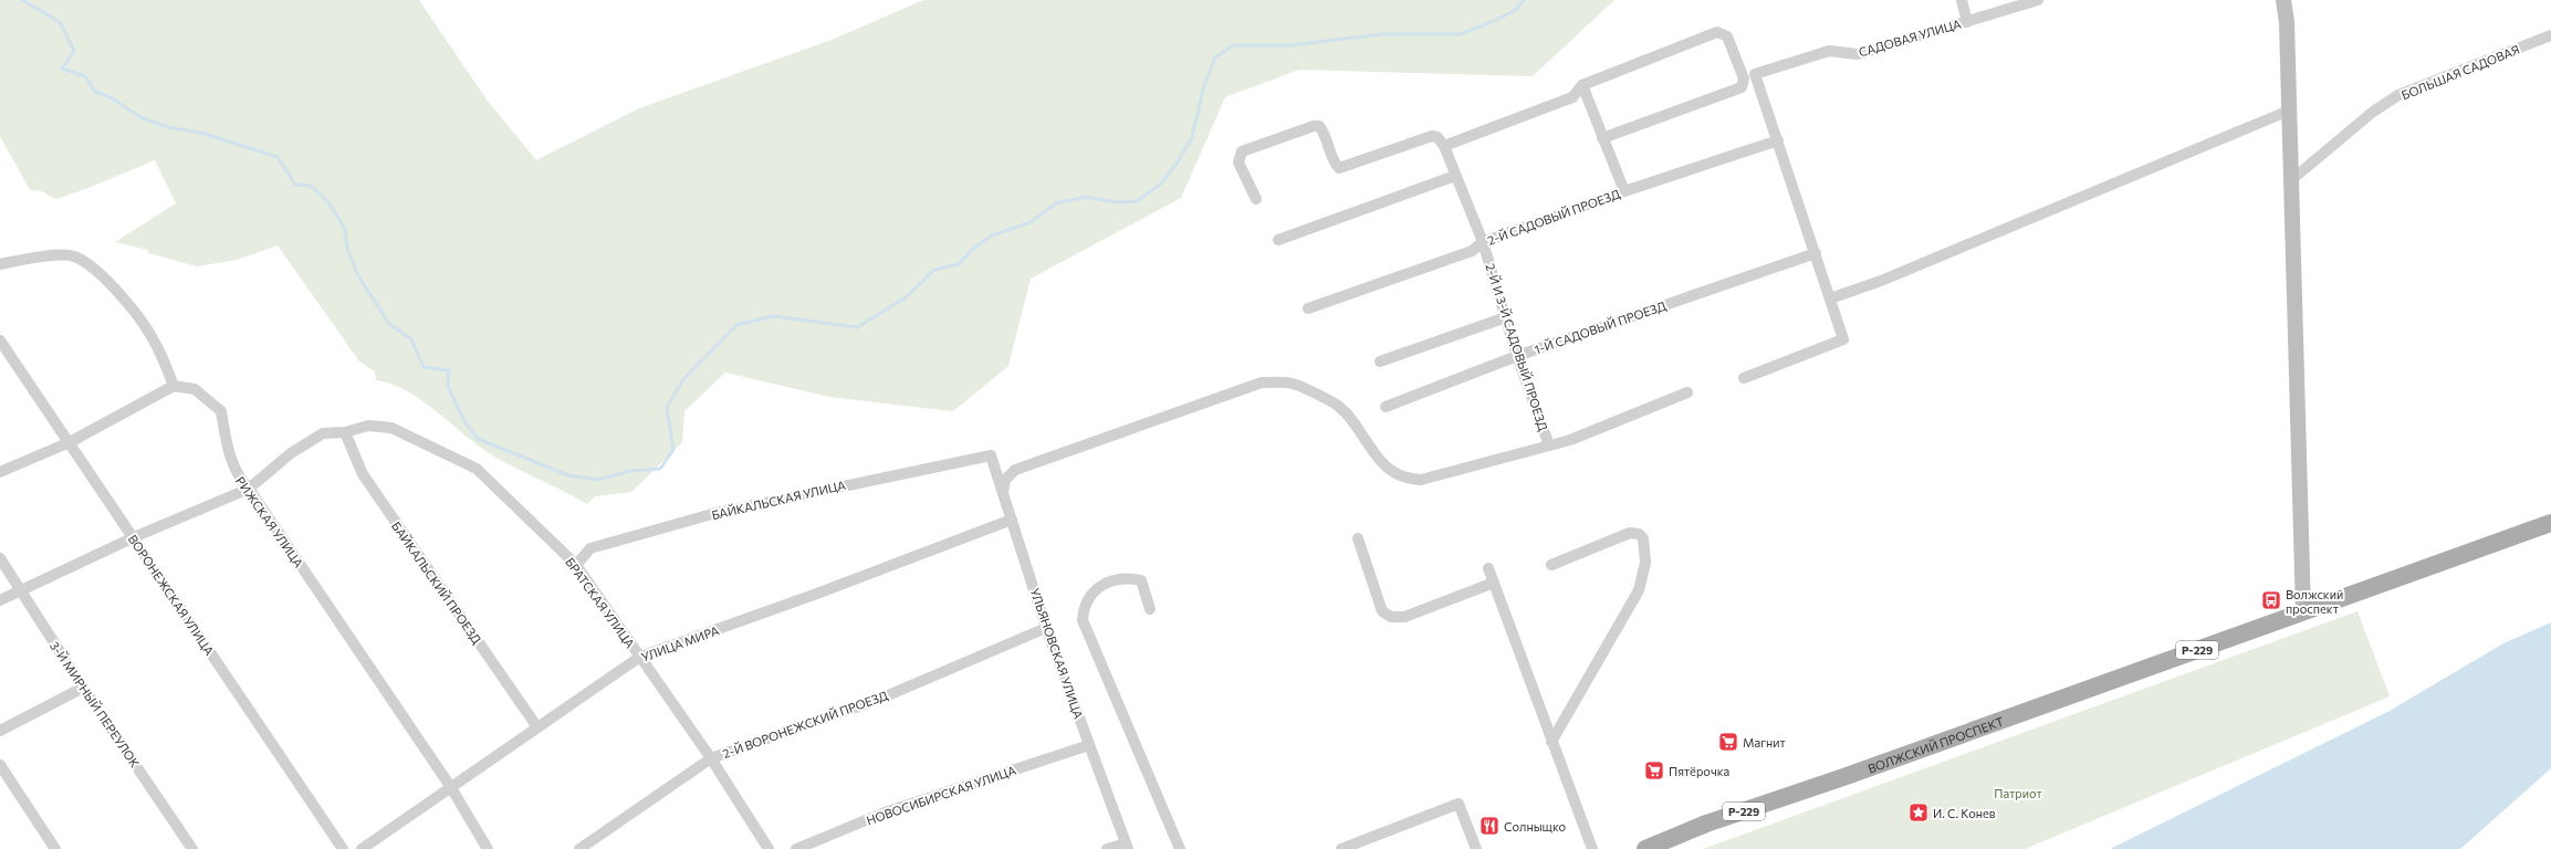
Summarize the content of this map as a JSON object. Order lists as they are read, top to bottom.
{
  "streets": {
    "main road": ["Р-229", "ВОЛЖСКИЙ ПРОСПЕКТ"],
    "street": [
      "САДОВАЯ УЛИЦА",
      "БОЛЬШАЯ САДОВАЯ",
      "2-Й САДОВЫЙ ПРОЕЗД",
      "1-Й САДОВЫЙ ПРОЕЗД",
      "2-Й И 3-Й САДОВЫЙ ПРОЕЗД",
      "БАЙКАЛЬСКАЯ УЛИЦА",
      "РИЖСКАЯ УЛИЦА",
      "БАЙКАЛЬСКИЙ ПРОЕЗД",
      "ВОРОНЕЖСКАЯ УЛИЦА",
      "БРАТСКАЯ УЛИЦА",
      "УЛИЦА МИРА",
      "УЛЬЯНОВСКАЯ УЛИЦА",
      "3-Й МИРНЫЙ ПЕРЕУЛОК",
      "2-Й ВОРОНЕЖСКИЙ ПРОЕЗД",
      "НОВОСИБИРСКАЯ УЛИЦА"
    ]
  },
  "crossings": [
    ["САДОВАЯ УЛИЦА", "2-Й САДОВЫЙ ПРОЕЗД"],
    ["2-Й САДОВЫЙ ПРОЕЗД", "2-Й И 3-Й САДОВЫЙ ПРОЕЗД"],
    ["1-Й САДОВЫЙ ПРОЕЗД", "2-Й И 3-Й САДОВЫЙ ПРОЕЗД"],
    ["БАЙКАЛЬСКАЯ УЛИЦА", "БРАТСКАЯ УЛИЦА"],
    ["БАЙКАЛЬСКАЯ УЛИЦА", "УЛЬЯНОВСКАЯ УЛИЦА"],
    ["РИЖСКАЯ УЛИЦА", "УЛИЦА МИРА"],
    ["БАЙКАЛЬСКИЙ ПРОЕЗД", "БРАТСКАЯ УЛИЦА"],
    ["БАЙКАЛЬСКИЙ ПРОЕЗД", "УЛИЦА МИРА"],
    ["БРАТСКАЯ УЛИЦА", "УЛИЦА МИРА"],
    ["БРАТСКАЯ УЛИЦА", "2-Й ВОРОНЕЖСКИЙ ПРОЕЗД"],
    ["УЛИЦА МИРА", "УЛЬЯНОВСКАЯ УЛИЦА"],
    ["УЛЬЯНОВСКАЯ УЛИЦА", "2-Й ВОРОНЕЖСКИЙ ПРОЕЗД"],
    ["УЛЬЯНОВСКАЯ УЛИЦА", "НОВОСИБИРСКАЯ УЛИЦА"]
  ],
  "parks": ["Патриот"],
  "places": {
    "bus stop": ["Волжский проспект"],
    "supermarket": ["Магнит", "Пятёрочка"],
    "place": ["И. С. Конев"],
    "restaurant": ["Солныщко"]
  }
}
